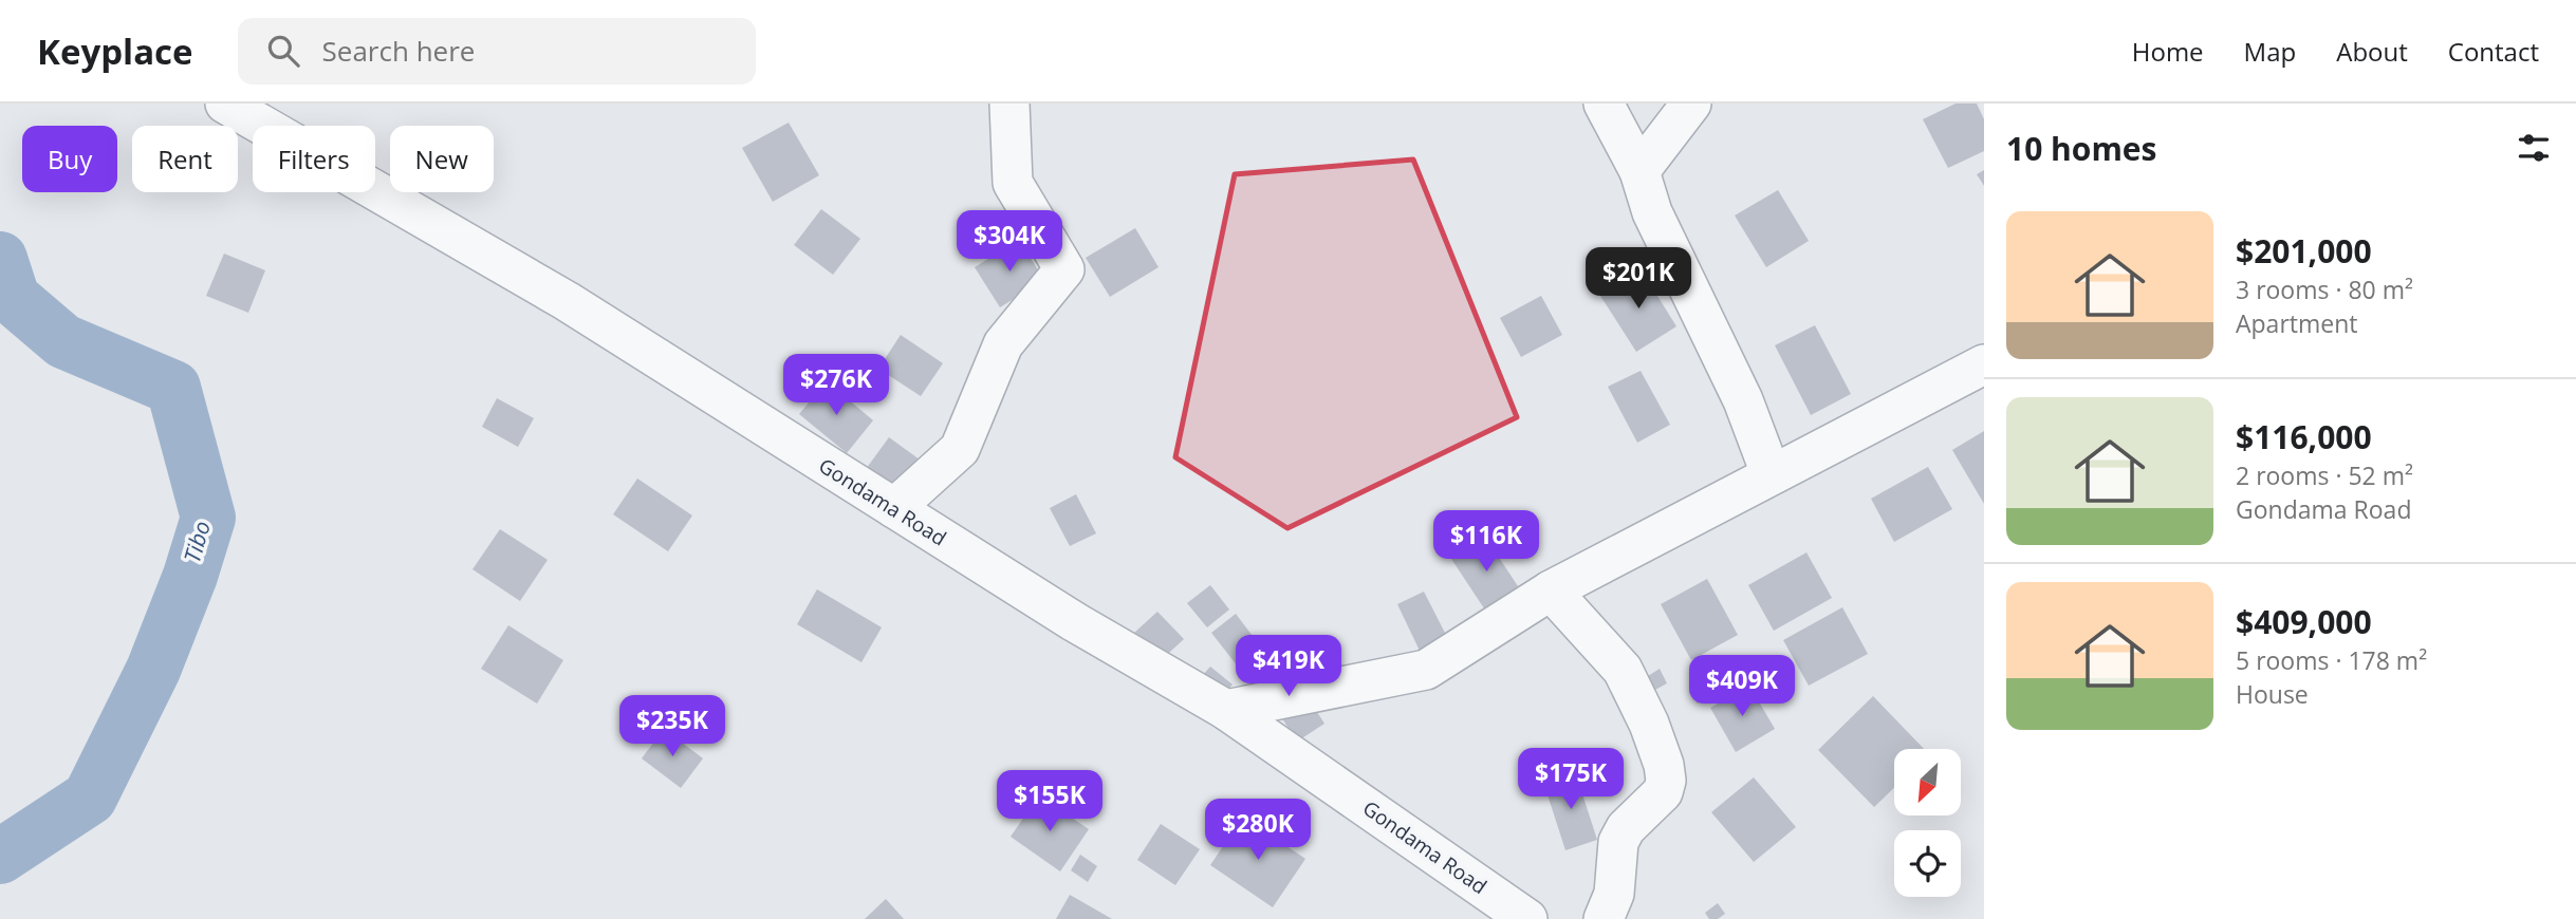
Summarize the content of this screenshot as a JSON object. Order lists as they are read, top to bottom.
{
  "streets": {
    "street": ["Gondama Road"]
  },
  "water": ["Tibo"],
  "north": "bottom left",
  "page": {
    "header": "Keyplace",
    "search": "Search here",
    "nav": [
      "Home",
      "Map",
      "About",
      "Contact"
    ],
    "heading": "10 homes",
    "chip": [
      "Buy",
      "Rent",
      "Filters",
      "New"
    ],
    "list": [
      {
        "name": "$201,000",
        "note": "3 rooms · 80 m² · Apartment"
      },
      {
        "name": "$116,000",
        "note": "2 rooms · 52 m² · Gondama Road"
      },
      {
        "name": "$409,000",
        "note": "5 rooms · 178 m² · House"
      }
    ],
    "price": [
      "$304K",
      "$201K",
      "$276K",
      "$116K",
      "$419K",
      "$409K",
      "$235K",
      "$175K",
      "$155K",
      "$280K"
    ]
  }
}
